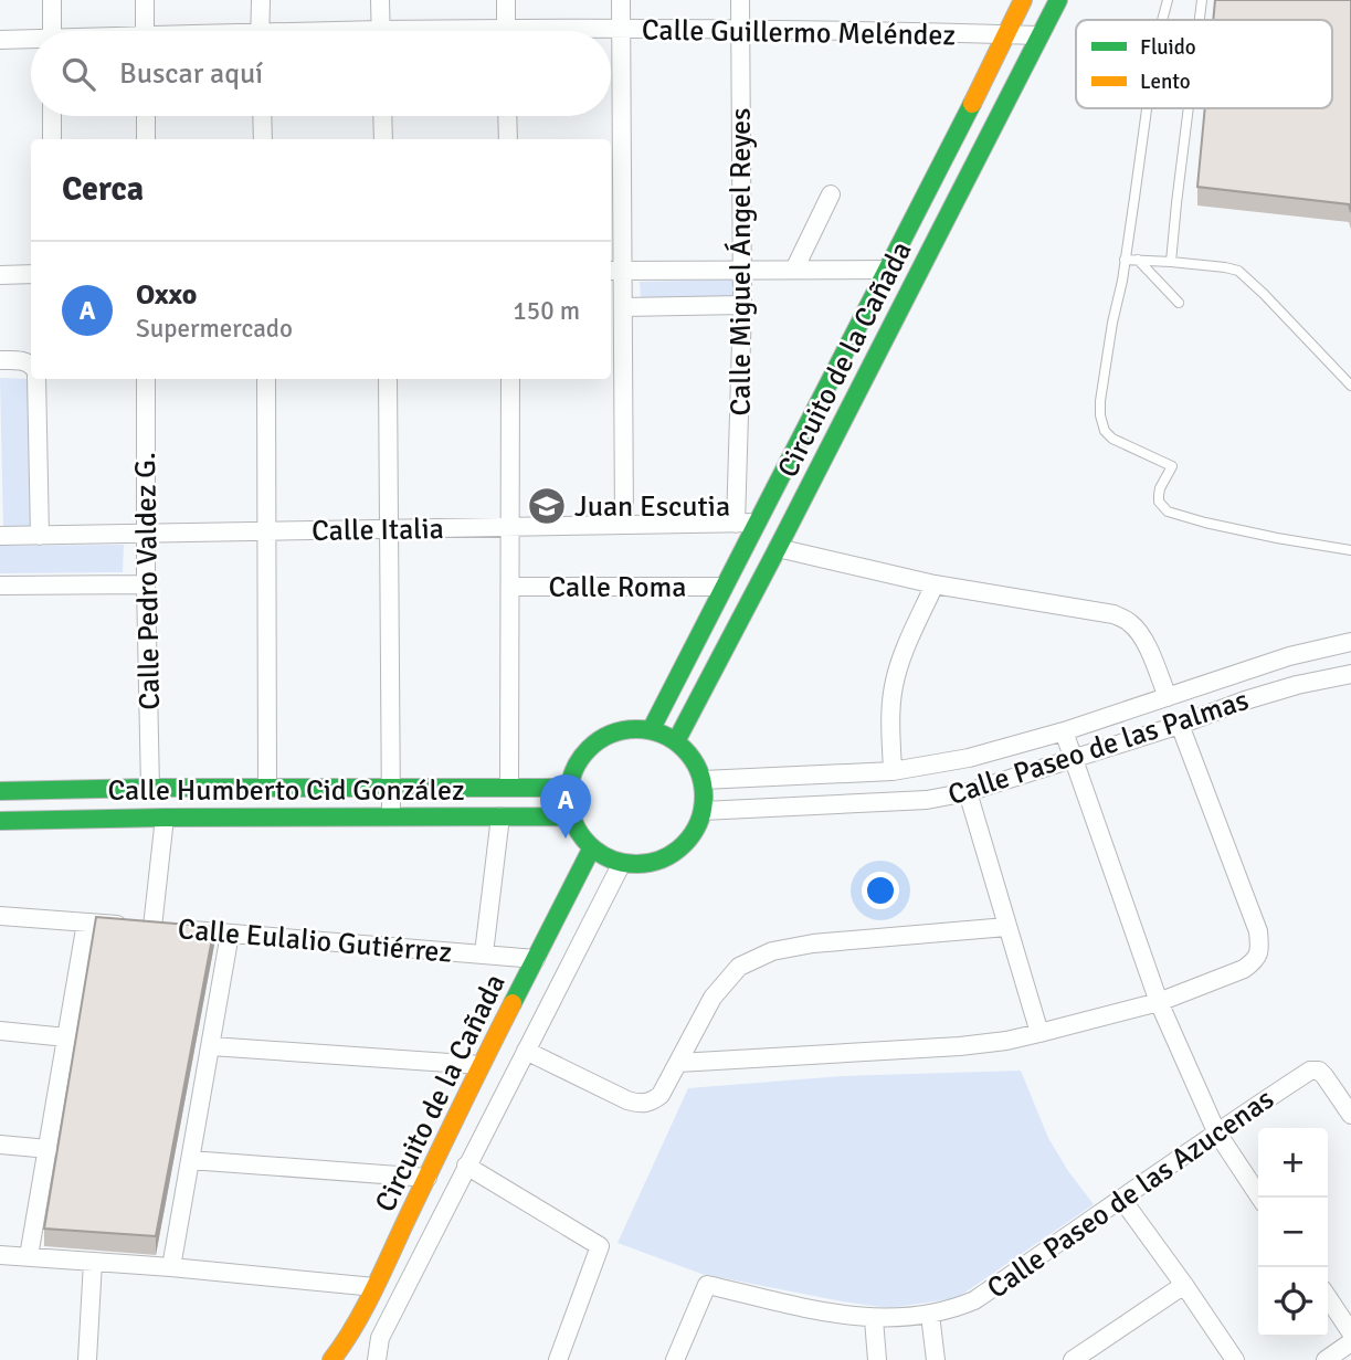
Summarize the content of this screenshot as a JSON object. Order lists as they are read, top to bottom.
{
  "streets": {
    "street": [
      "Calle Guillermo Meléndez",
      "Calle Miguel Ángel Reyes",
      "Circuito de la Cañada",
      "Calle Italia",
      "Calle Pedro Valdez G.",
      "Calle Roma",
      "Calle Paseo de las Palmas",
      "Calle Humberto Cid González",
      "Calle Eulalio Gutiérrez",
      "Calle Paseo de las Azucenas"
    ]
  },
  "crossings": [
    ["Calle Guillermo Meléndez", "Calle Miguel Ángel Reyes"],
    ["Calle Guillermo Meléndez", "Circuito de la Cañada"],
    ["Calle Miguel Ángel Reyes", "Calle Italia"],
    ["Circuito de la Cañada", "Calle Italia"],
    ["Circuito de la Cañada", "Calle Roma"],
    ["Circuito de la Cañada", "Calle Paseo de las Palmas"],
    ["Circuito de la Cañada", "Calle Humberto Cid González"],
    ["Circuito de la Cañada", "Calle Eulalio Gutiérrez"],
    ["Calle Italia", "Calle Pedro Valdez G."],
    ["Calle Pedro Valdez G.", "Calle Humberto Cid González"],
    ["Calle Paseo de las Palmas", "Calle Humberto Cid González"]
  ],
  "places": {
    "school or university": ["Juan Escutia"]
  },
  "legend": ["Fluido", "Lento"],
  "page": {
    "search": "Buscar aquí",
    "heading": "Cerca",
    "list": [
      {
        "mark": "A",
        "name": "Oxxo",
        "note": "Supermercado",
        "value": "150 m"
      }
    ],
    "pins": "A",
    "map_buttons": ["+", "−"]
  }
}
